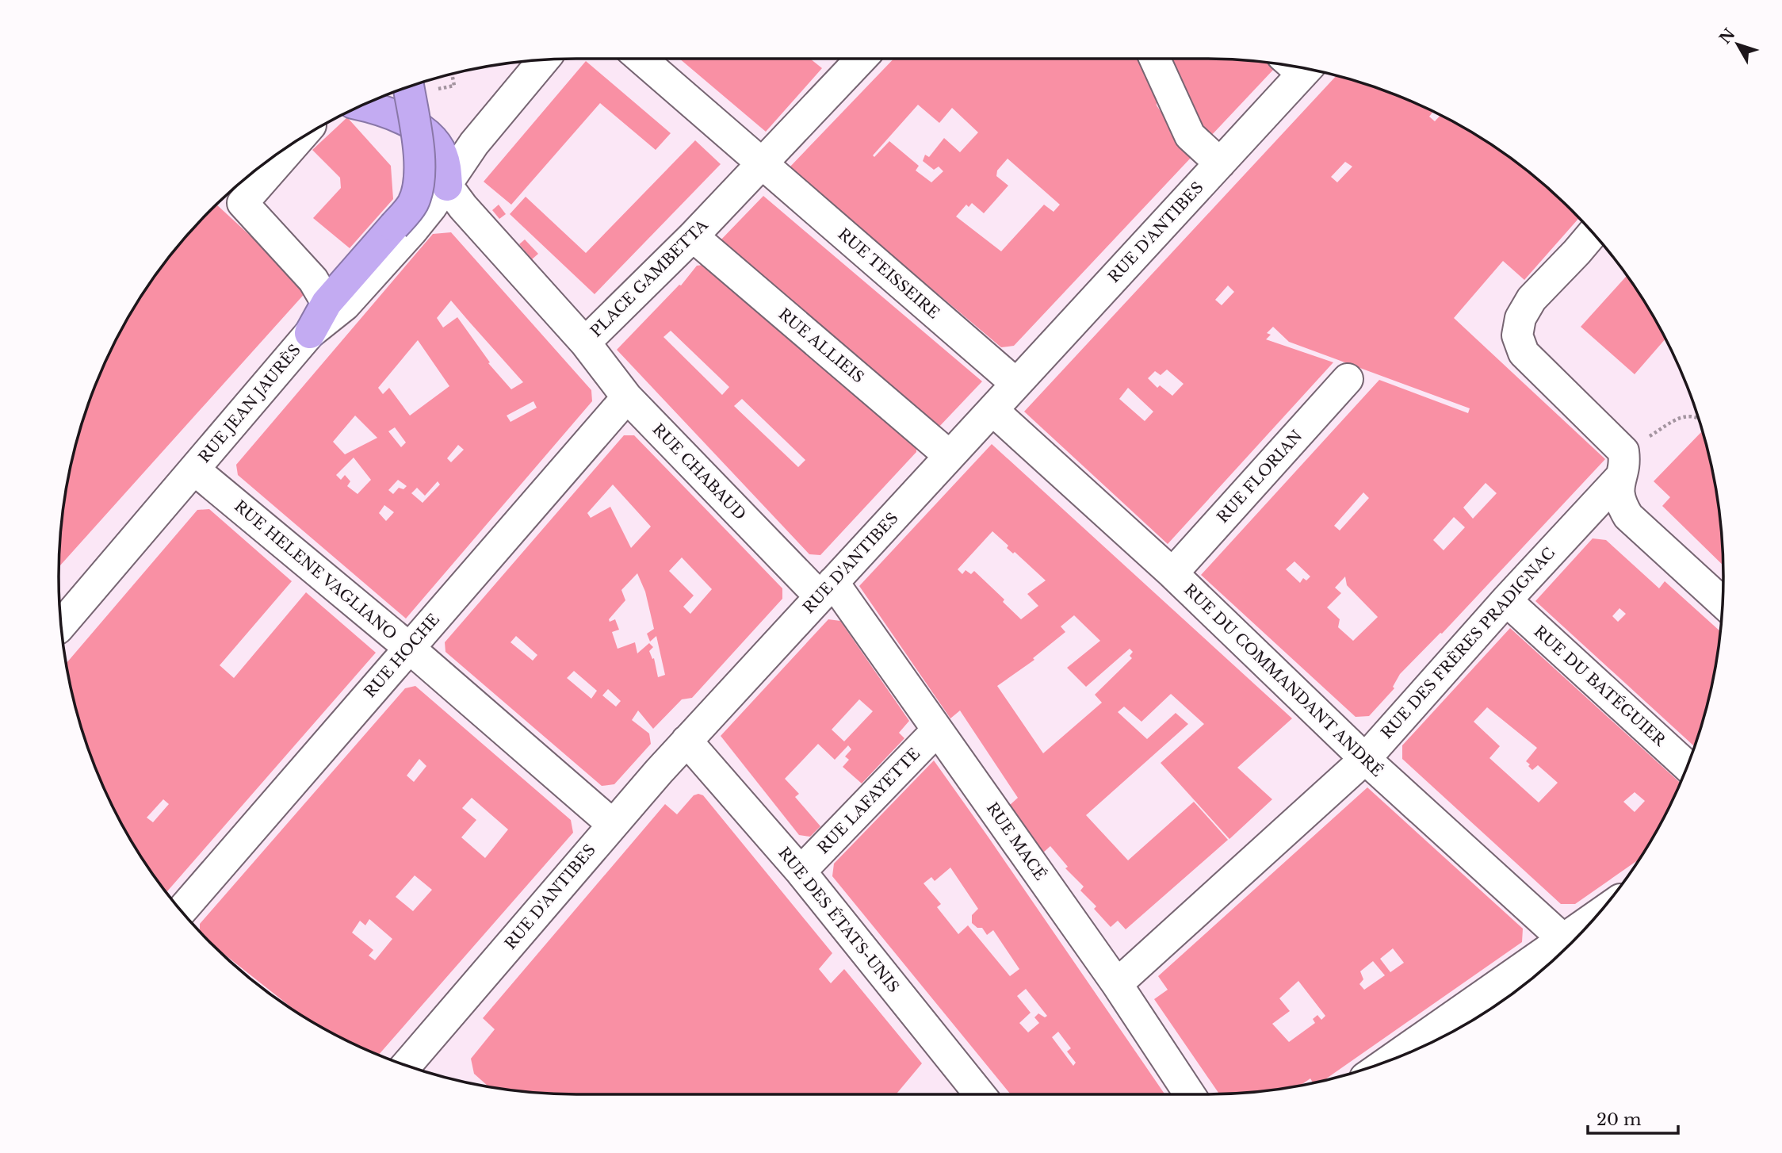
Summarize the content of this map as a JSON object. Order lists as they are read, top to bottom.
{
  "streets": {
    "street": [
      "RUE D'ANTIBES",
      "RUE TEISSEIRE",
      "PLACE GAMBETTA",
      "RUE ALLIEIS",
      "RUE JEAN JAURÈS",
      "RUE CHABAUD",
      "RUE FLORIAN",
      "RUE HELENE VAGLIANO",
      "RUE DES FRÈRES PRADIGNAC",
      "RUE HOCHE",
      "RUE DU COMMANDANT ANDRÉ",
      "RUE DU BATÉGUIER",
      "RUE LAFAYETTE",
      "RUE MACÉ",
      "RUE DES ÉTATS-UNIS"
    ]
  },
  "crossings": [
    ["RUE D'ANTIBES", "RUE TEISSEIRE"],
    ["RUE D'ANTIBES", "RUE ALLIEIS"],
    ["RUE D'ANTIBES", "RUE CHABAUD"],
    ["RUE D'ANTIBES", "RUE HELENE VAGLIANO"],
    ["RUE D'ANTIBES", "RUE DU COMMANDANT ANDRÉ"],
    ["RUE D'ANTIBES", "RUE MACÉ"],
    ["RUE D'ANTIBES", "RUE DES ÉTATS-UNIS"],
    ["RUE TEISSEIRE", "PLACE GAMBETTA"],
    ["PLACE GAMBETTA", "RUE ALLIEIS"],
    ["PLACE GAMBETTA", "RUE JEAN JAURÈS"],
    ["PLACE GAMBETTA", "RUE CHABAUD"],
    ["RUE JEAN JAURÈS", "RUE HELENE VAGLIANO"],
    ["RUE CHABAUD", "RUE HOCHE"],
    ["RUE CHABAUD", "RUE MACÉ"],
    ["RUE FLORIAN", "RUE DU COMMANDANT ANDRÉ"],
    ["RUE HELENE VAGLIANO", "RUE HOCHE"],
    ["RUE DES FRÈRES PRADIGNAC", "RUE DU COMMANDANT ANDRÉ"],
    ["RUE DES FRÈRES PRADIGNAC", "RUE DU BATÉGUIER"],
    ["RUE DES FRÈRES PRADIGNAC", "RUE MACÉ"],
    ["RUE LAFAYETTE", "RUE MACÉ"],
    ["RUE LAFAYETTE", "RUE DES ÉTATS-UNIS"]
  ],
  "scale_bar": "20 m",
  "north": "top left"
}
